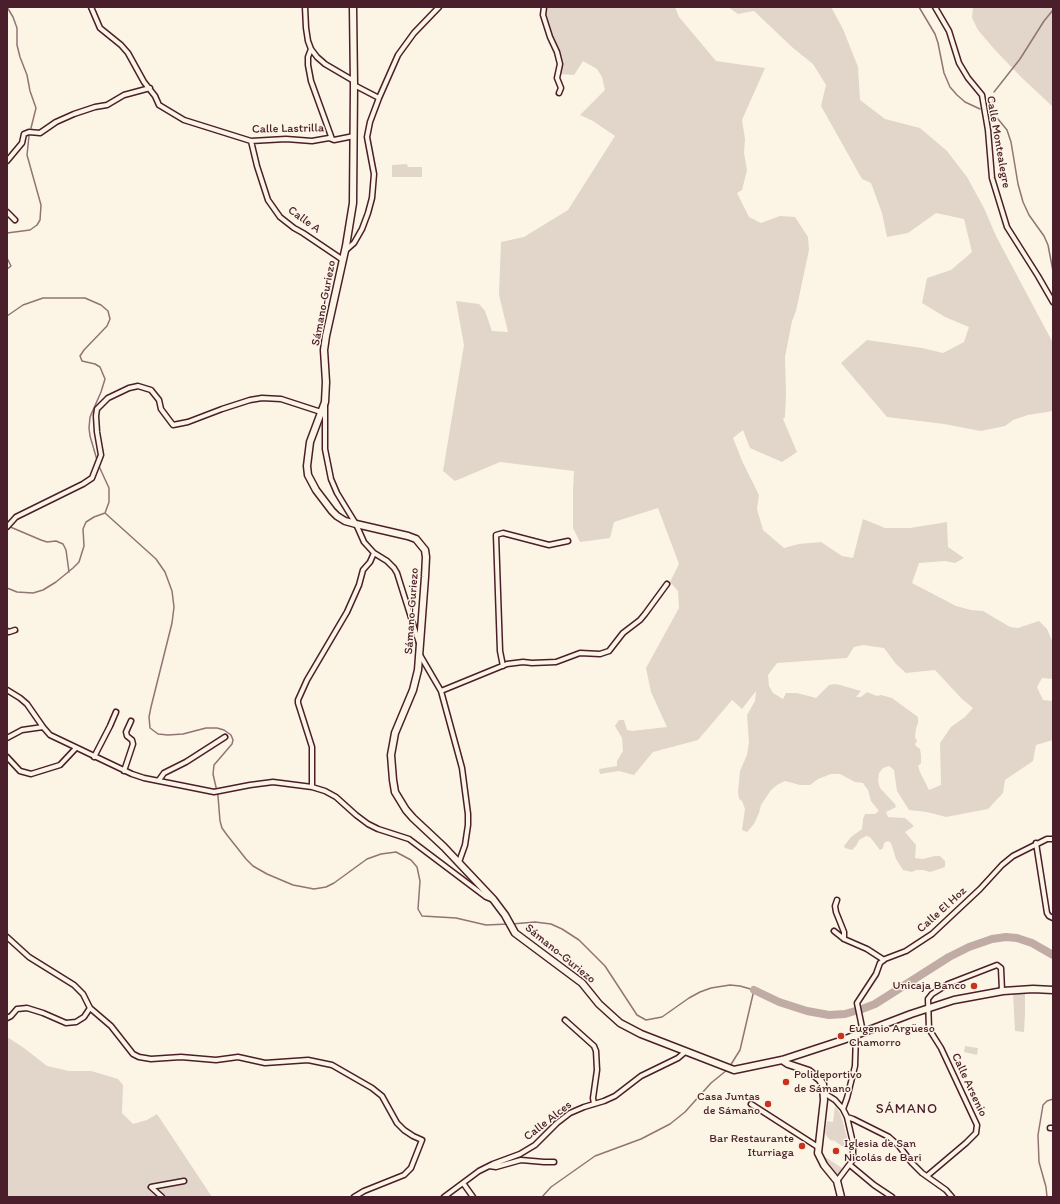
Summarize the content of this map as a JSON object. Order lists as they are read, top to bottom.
{
  "streets": {
    "street": [
      "Calle Lastrilla",
      "Calle Montealegre",
      "Calle A",
      "Sámano-Guriezo",
      "Calle El Hoz",
      "Calle Arsenio",
      "Calle Alces"
    ]
  },
  "crossings": [
    ["Calle Lastrilla", "Calle A"],
    ["Calle Lastrilla", "Sámano-Guriezo"],
    ["Calle A", "Sámano-Guriezo"],
    ["Sámano-Guriezo", "Calle Arsenio"],
    ["Sámano-Guriezo", "Calle Alces"]
  ],
  "districts": ["SÁMANO"],
  "places": [
    "Unicaja Banco",
    "Eugenio Argüeso Chamorro",
    "Polideportivo de Sámano",
    "Casa Juntas de Sámano",
    "Bar Restaurante Iturriaga",
    "Iglesia de San Nicolás de Bari"
  ]
}
